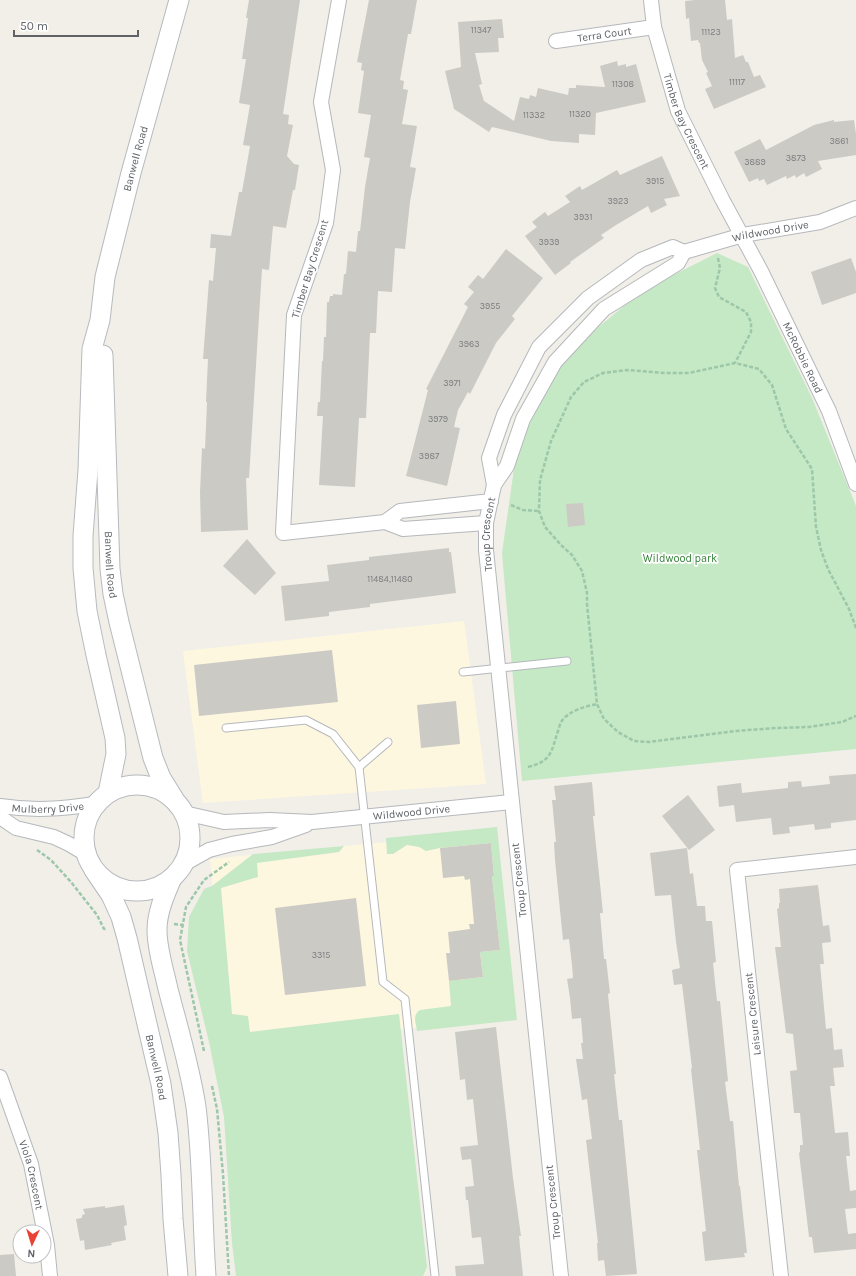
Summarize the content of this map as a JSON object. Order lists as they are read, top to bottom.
{
  "streets": {
    "main road": ["Banwell Road"],
    "street": [
      "Terra Court",
      "Timber Bay Crescent",
      "Wildwood Drive",
      "McRobbie Road",
      "Troup Crescent",
      "Mulberry Drive",
      "Leisure Crescent",
      "Viola Crescent"
    ]
  },
  "crossings": [
    ["Terra Court", "Timber Bay Crescent"],
    ["Timber Bay Crescent", "Wildwood Drive"],
    ["Timber Bay Crescent", "McRobbie Road"],
    ["Timber Bay Crescent", "Troup Crescent"],
    ["Banwell Road", "Wildwood Drive"],
    ["Banwell Road", "Mulberry Drive"],
    ["Wildwood Drive", "McRobbie Road"],
    ["Wildwood Drive", "Troup Crescent"],
    ["Wildwood Drive", "Mulberry Drive"]
  ],
  "parks": ["Wildwood park"],
  "house_numbers": [
    "11347",
    "11123",
    "11117",
    "11308",
    "11320",
    "11332",
    "3861",
    "3873",
    "3889",
    "3915",
    "3923",
    "3931",
    "3939",
    "3955",
    "3963",
    "3971",
    "3979",
    "3987",
    "11484,11480",
    "3315"
  ],
  "scale_bar": "50 m",
  "north": "bottom"
}
